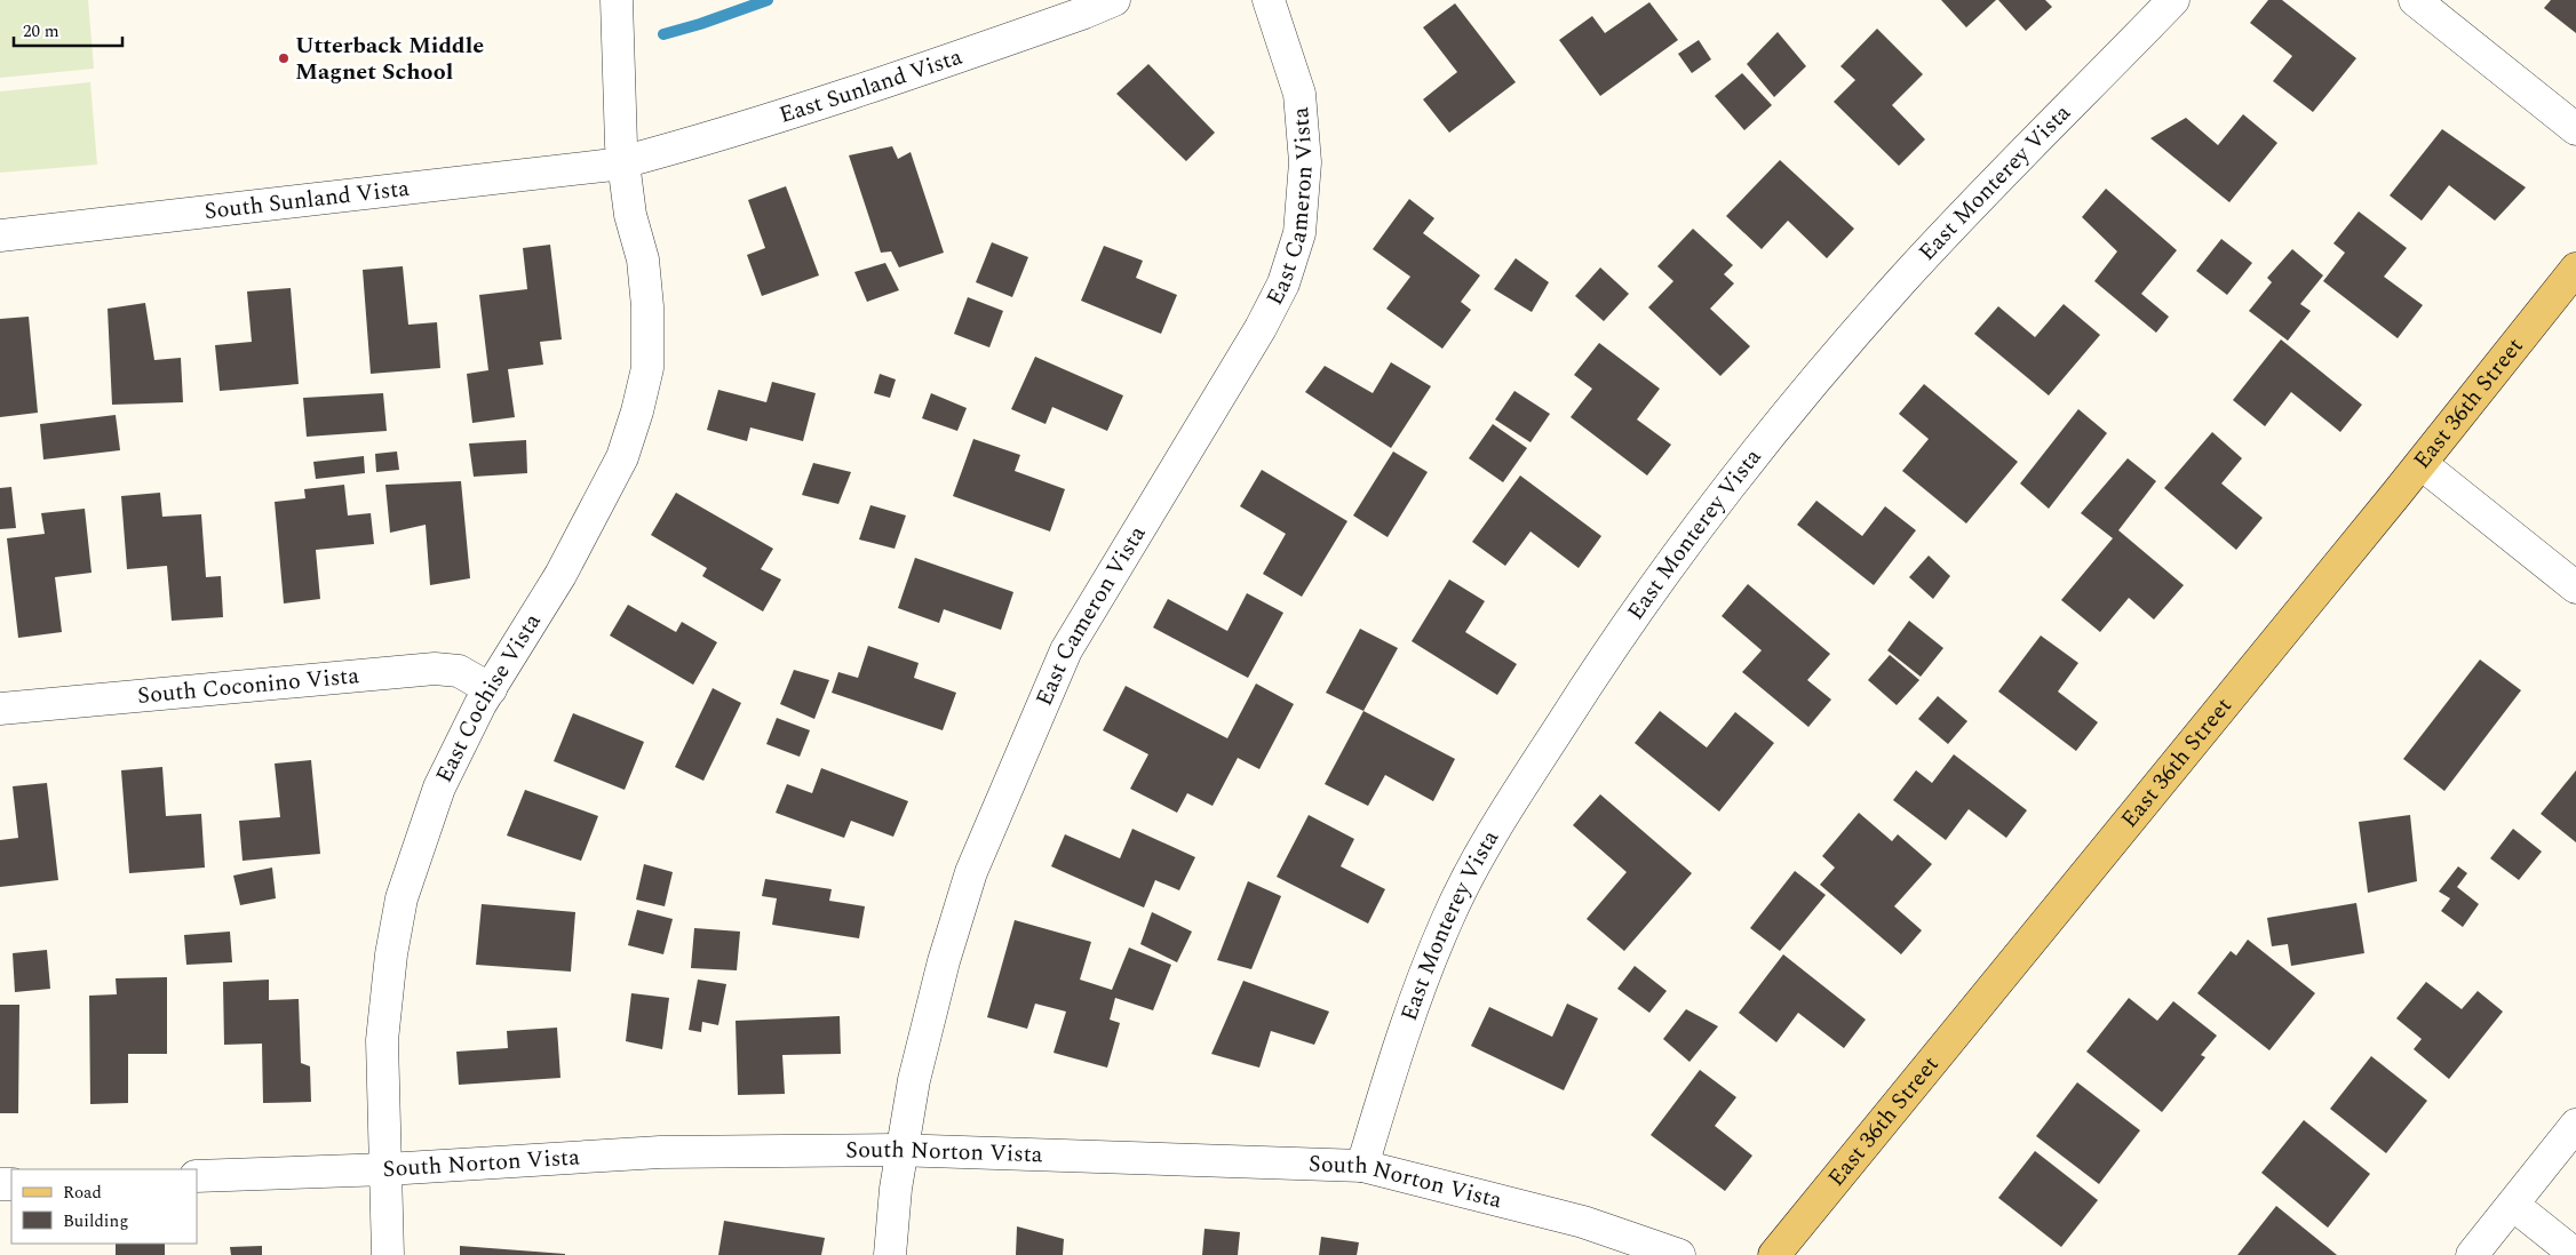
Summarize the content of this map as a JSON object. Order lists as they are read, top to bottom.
{
  "streets": {
    "main road": ["East 36th Street"],
    "street": [
      "East Sunland Vista",
      "East Monterey Vista",
      "South Sunland Vista",
      "East Cameron Vista",
      "South Coconino Vista",
      "East Cochise Vista",
      "South Norton Vista"
    ]
  },
  "crossings": [
    ["East Sunland Vista", "South Sunland Vista"],
    ["East Sunland Vista", "East Cochise Vista"],
    ["East Monterey Vista", "South Norton Vista"],
    ["South Sunland Vista", "East Cochise Vista"],
    ["East Cameron Vista", "South Norton Vista"],
    ["South Coconino Vista", "East Cochise Vista"],
    ["East Cochise Vista", "South Norton Vista"]
  ],
  "places": ["Utterback Middle Magnet School"],
  "legend": ["Road", "Building"],
  "scale_bar": "20 m"
}
